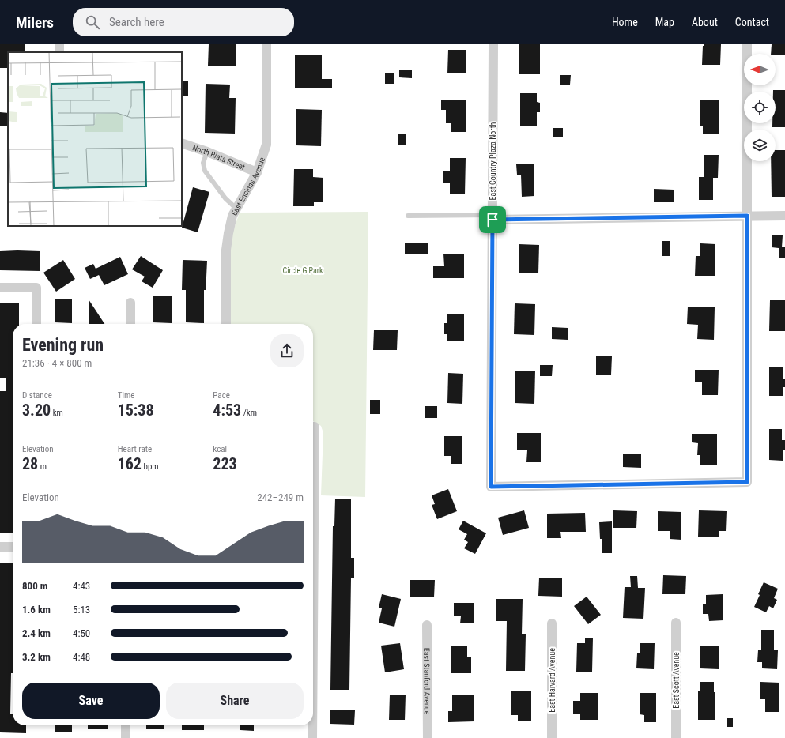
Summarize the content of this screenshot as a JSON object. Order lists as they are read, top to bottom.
{
  "streets": {
    "street": [
      "North Riata Street",
      "East Country Plaza North",
      "East Encinas Avenue",
      "East Harvard Avenue",
      "East Scott Avenue",
      "East Stanford Avenue"
    ]
  },
  "crossings": [
    ["North Riata Street", "East Encinas Avenue"]
  ],
  "parks": ["Circle G Park"],
  "north": "left",
  "page": {
    "header": "Milers",
    "search": "Search here",
    "nav": [
      "Home",
      "Map",
      "About",
      "Contact"
    ],
    "heading": ["Evening run", "21:36 · 4 × 800 m"],
    "stats": [
      ["Distance", "3.20 km"],
      ["Time", "15:38"],
      ["Pace", "4:53 /km"],
      ["Elevation", "28 m"],
      ["Heart rate", "162 bpm"],
      ["kcal", "223"]
    ],
    "chart": ["Elevation", "242–249 m"],
    "list": [
      {
        "name": "800 m",
        "note": "4:43"
      },
      {
        "name": "1.6 km",
        "note": "5:13"
      },
      {
        "name": "2.4 km",
        "note": "4:50"
      },
      {
        "name": "3.2 km",
        "note": "4:48"
      }
    ],
    "buttons": ["Save", "Share"]
  }
}
